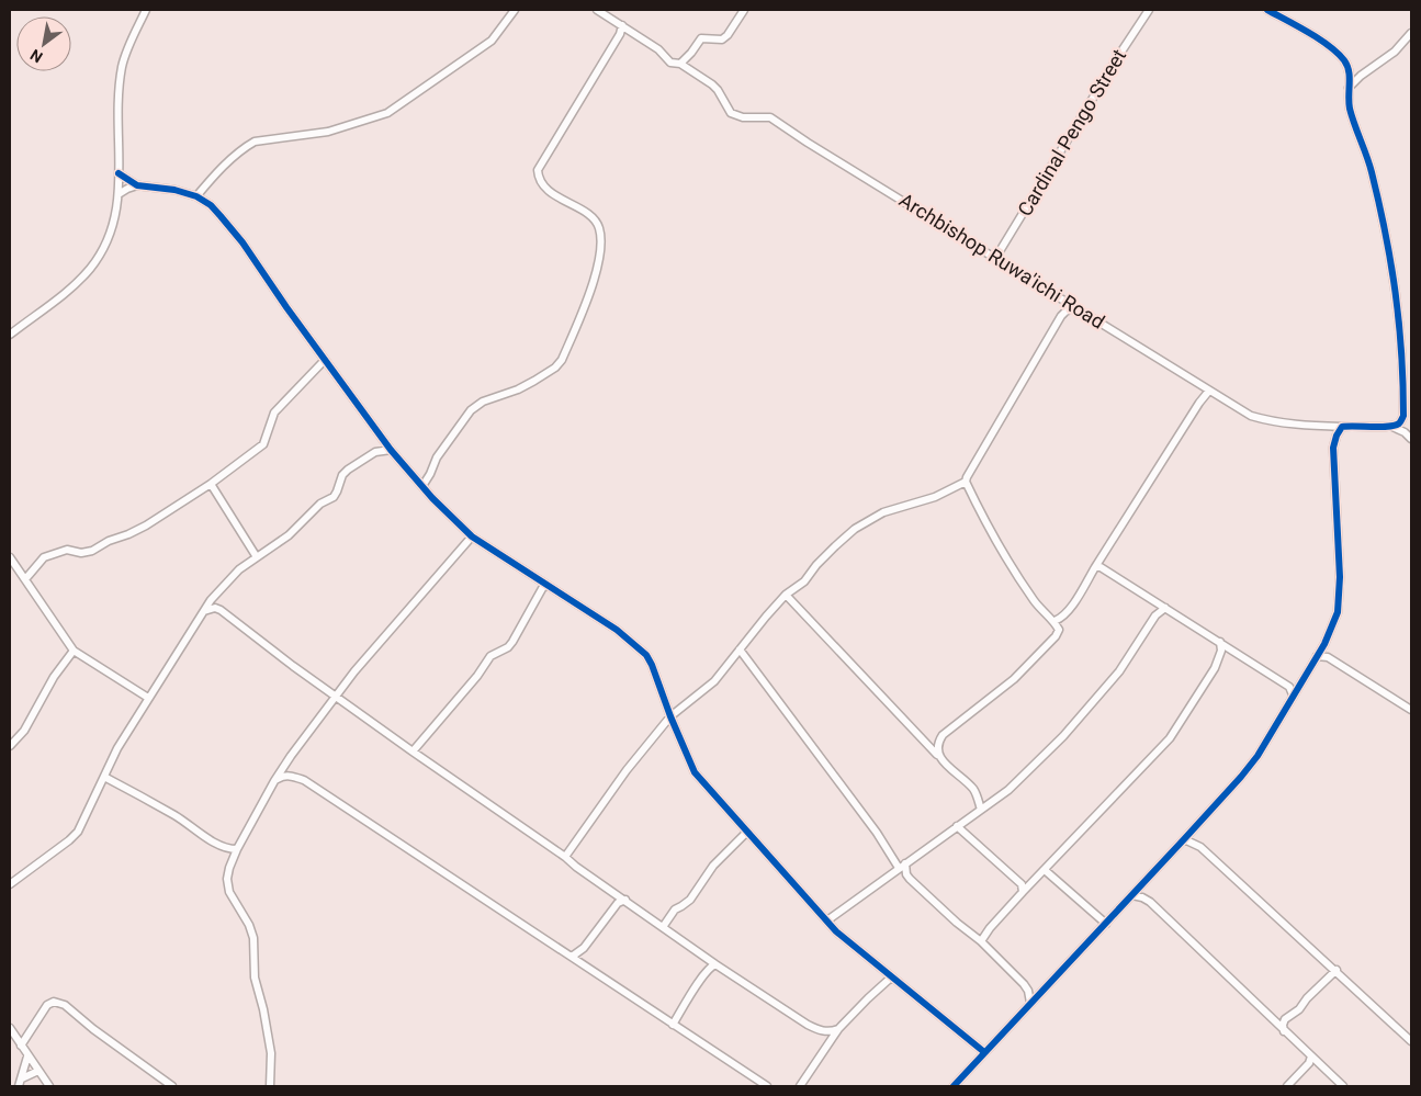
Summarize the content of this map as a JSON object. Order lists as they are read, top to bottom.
{
  "streets": {
    "street": ["Cardinal Pengo Street", "Archbishop Ruwa'ichi Road"]
  },
  "crossings": [
    ["Cardinal Pengo Street", "Archbishop Ruwa'ichi Road"]
  ],
  "north": "bottom left"
}
